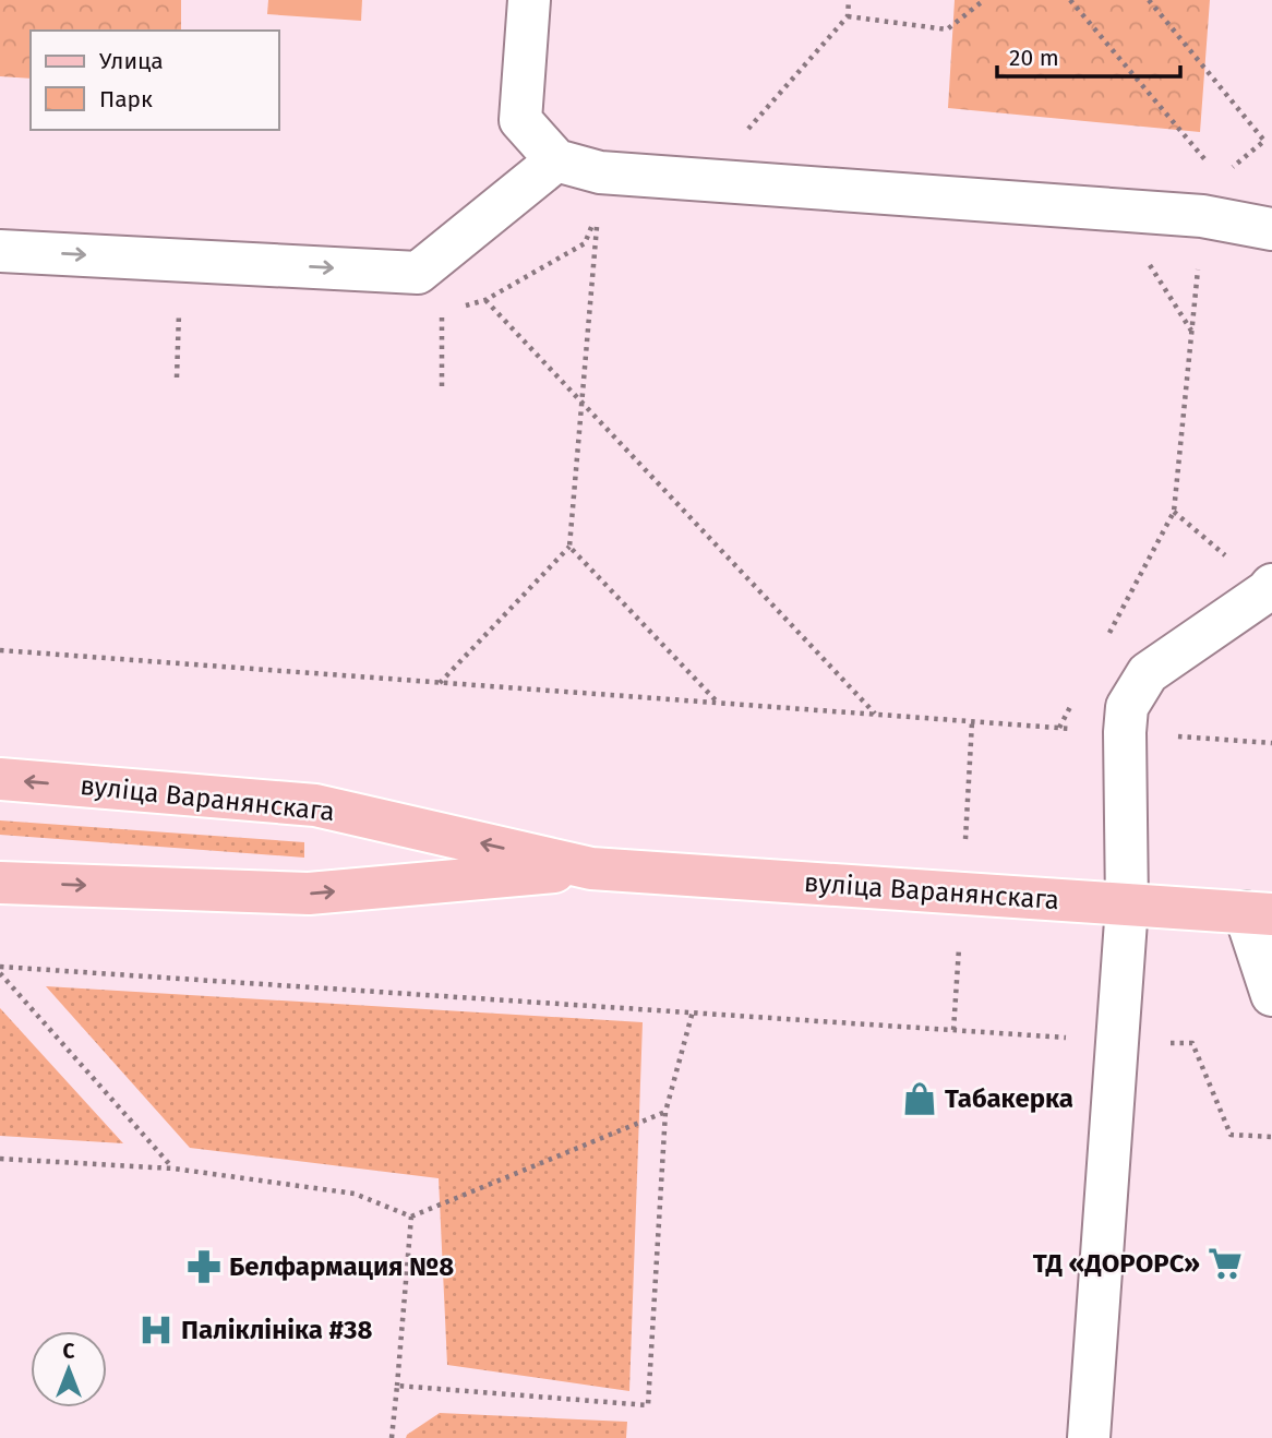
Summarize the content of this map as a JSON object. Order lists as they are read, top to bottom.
{
  "streets": {
    "main road": ["вуліца Варанянскага"]
  },
  "places": {
    "shop": ["Табакерка"],
    "supermarket": ["ТД «ДОРОРС»"],
    "pharmacy": ["Белфармация №8"],
    "hospital": ["Паліклініка #38"]
  },
  "legend": ["Улица", "Парк"],
  "scale_bar": "20 m",
  "north": "top"
}
